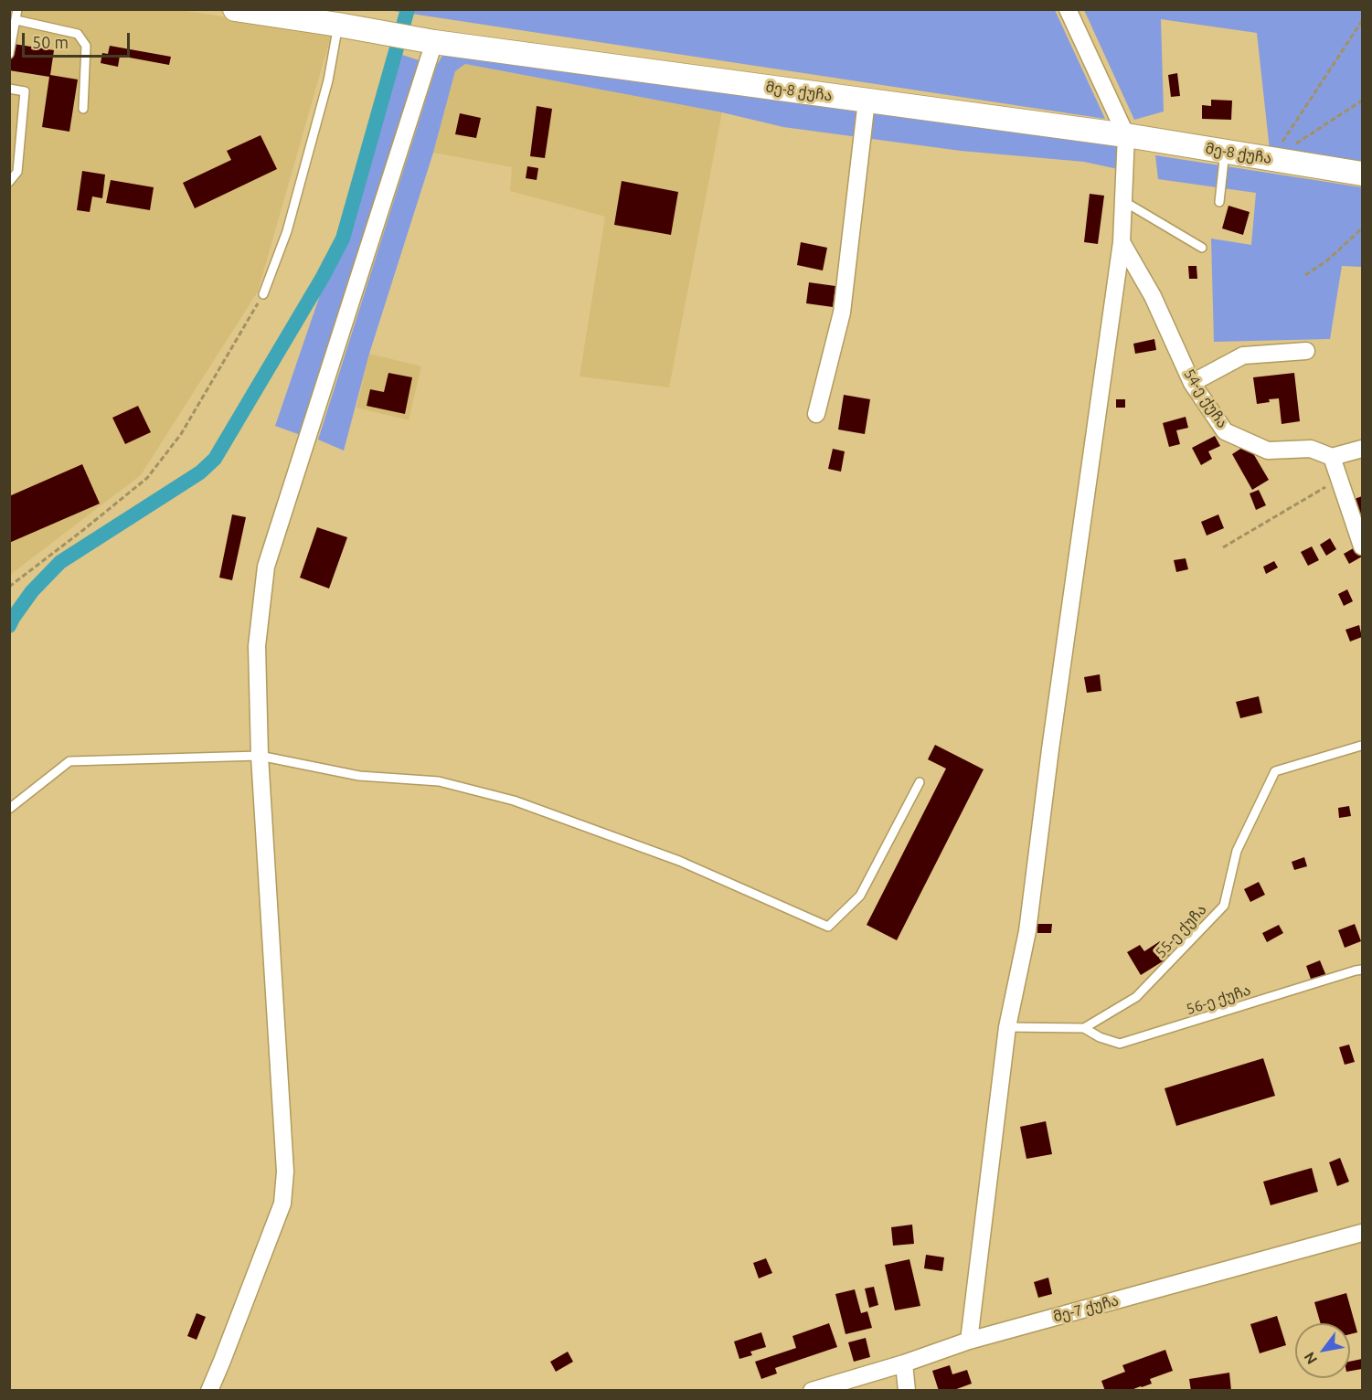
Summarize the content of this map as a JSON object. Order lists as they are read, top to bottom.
{
  "streets": {
    "street": ["მე-8 ქუჩა", "54-ე ქუჩა", "მე-7 ქუჩა"],
    "lane": ["55-ე ქუჩა", "56-ე ქუჩა"]
  },
  "crossings": [
    ["55-ე ქუჩა", "56-ე ქუჩა"]
  ],
  "scale_bar": "50 m",
  "north": "bottom left"
}
